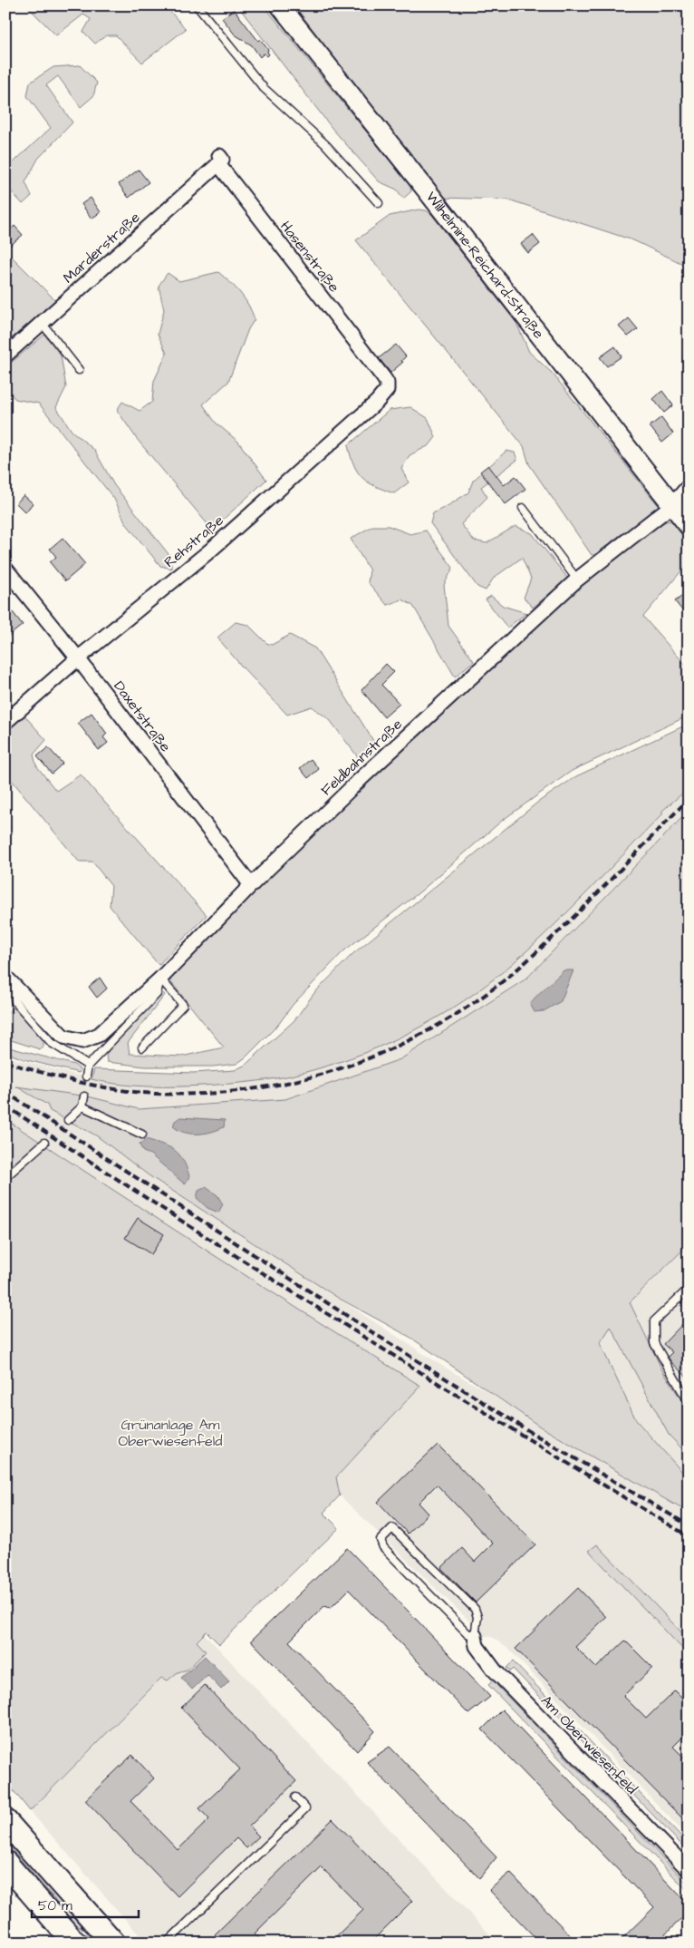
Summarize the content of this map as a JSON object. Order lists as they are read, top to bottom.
{
  "streets": {
    "street": [
      "Marderstraße",
      "Hasenstraße",
      "Wilhelmine-Reichard-Straße",
      "Rehstraße",
      "Daxetstraße",
      "Feldbahnstraße",
      "Am Oberwiesenfeld"
    ]
  },
  "crossings": [
    ["Marderstraße", "Hasenstraße"],
    ["Hasenstraße", "Rehstraße"],
    ["Wilhelmine-Reichard-Straße", "Feldbahnstraße"],
    ["Rehstraße", "Daxetstraße"],
    ["Daxetstraße", "Feldbahnstraße"]
  ],
  "parks": ["Grünanlage Am Oberwiesenfeld"],
  "scale_bar": "50 m"
}
